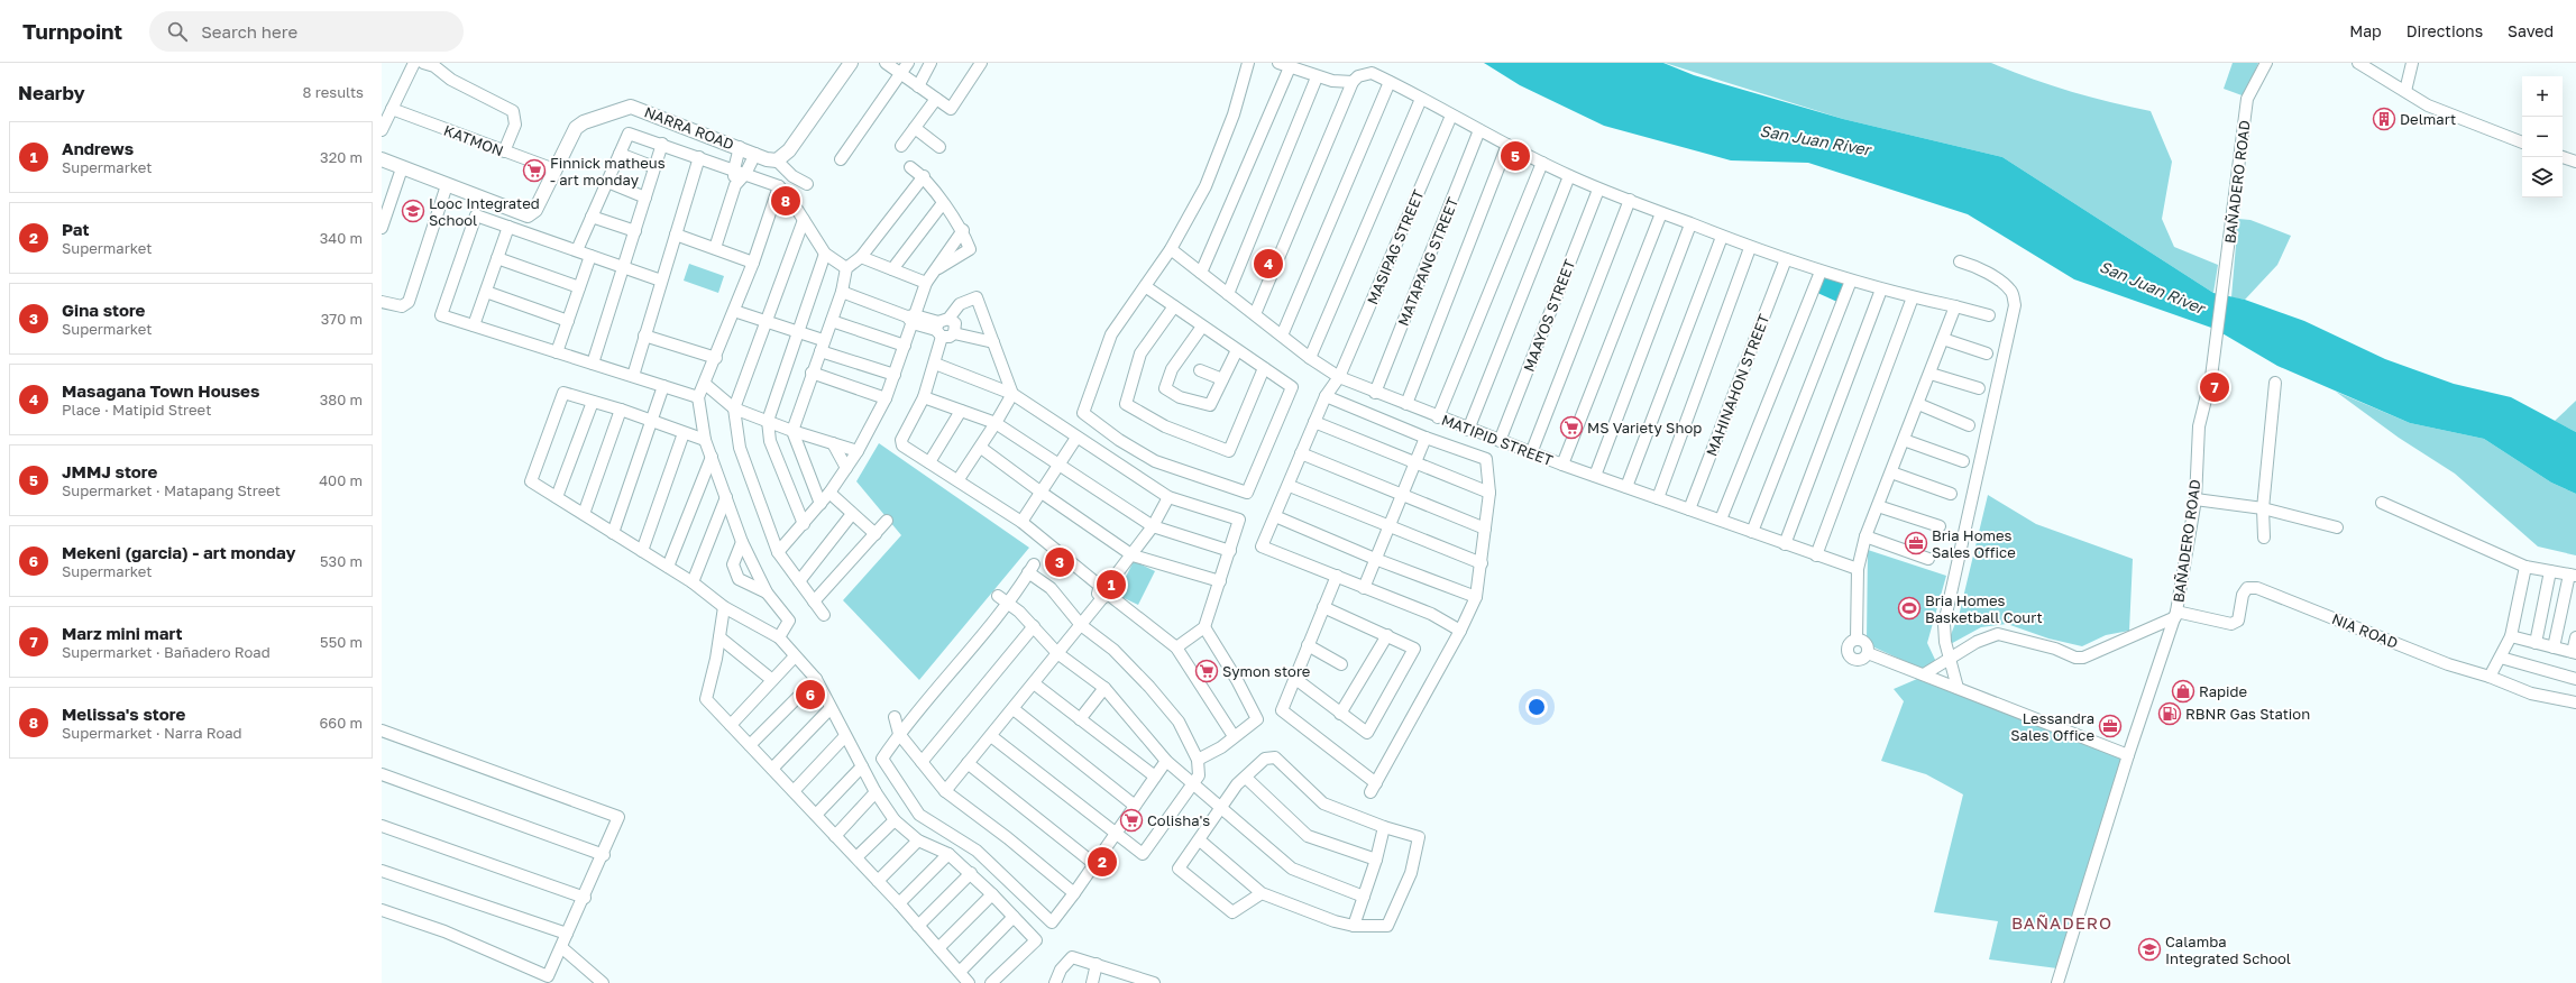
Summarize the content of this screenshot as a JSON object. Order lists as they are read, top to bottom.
{
  "streets": {
    "main road": ["NARRA ROAD"],
    "street": [
      "KATMON",
      "BAÑADERO ROAD",
      "MASIPAG STREET",
      "MATAPANG STREET",
      "MAAYOS STREET",
      "MAHINAHON STREET",
      "MATIPID STREET",
      "NIA ROAD"
    ]
  },
  "crossings": [
    ["NARRA ROAD", "KATMON"],
    ["BAÑADERO ROAD", "NIA ROAD"],
    ["MASIPAG STREET", "MATIPID STREET"],
    ["MATAPANG STREET", "MATIPID STREET"],
    ["MAAYOS STREET", "MATIPID STREET"],
    ["MAHINAHON STREET", "MATIPID STREET"]
  ],
  "districts": ["BAÑADERO"],
  "water": ["San Juan River"],
  "places": {
    "building": ["Delmart"],
    "supermarket": [
      "Finnick matheus - art monday",
      "MS Variety Shop",
      "Symon store",
      "Colisha's"
    ],
    "school or university": ["Looc Integrated School", "Calamba Integrated School"],
    "office": ["Bria Homes Sales Office", "Lessandra Sales Office"],
    "sports": ["Bria Homes Basketball Court"],
    "shop": ["Rapide"],
    "fuel station": ["RBNR Gas Station"]
  },
  "page": {
    "header": "Turnpoint",
    "search": "Search here",
    "nav": ["Map", "Directions", "Saved"],
    "heading": ["Nearby", "8 results"],
    "map_buttons": ["+", "−"],
    "list": [
      {
        "mark": "1",
        "name": "Andrews",
        "note": "Supermarket",
        "value": "320 m"
      },
      {
        "mark": "2",
        "name": "Pat",
        "note": "Supermarket",
        "value": "340 m"
      },
      {
        "mark": "3",
        "name": "Gina store",
        "note": "Supermarket",
        "value": "370 m"
      },
      {
        "mark": "4",
        "name": "Masagana Town Houses",
        "note": "Place · Matipid Street",
        "value": "380 m"
      },
      {
        "mark": "5",
        "name": "JMMJ store",
        "note": "Supermarket · Matapang Street",
        "value": "400 m"
      },
      {
        "mark": "6",
        "name": "Mekeni (garcia) - art monday",
        "note": "Supermarket",
        "value": "530 m"
      },
      {
        "mark": "7",
        "name": "Marz mini mart",
        "note": "Supermarket · Bañadero Road",
        "value": "550 m"
      },
      {
        "mark": "8",
        "name": "Melissa's store",
        "note": "Supermarket · Narra Road",
        "value": "660 m"
      }
    ],
    "pins": [
      "5",
      "8",
      "4",
      "7",
      "3",
      "1",
      "6",
      "2"
    ]
  }
}
